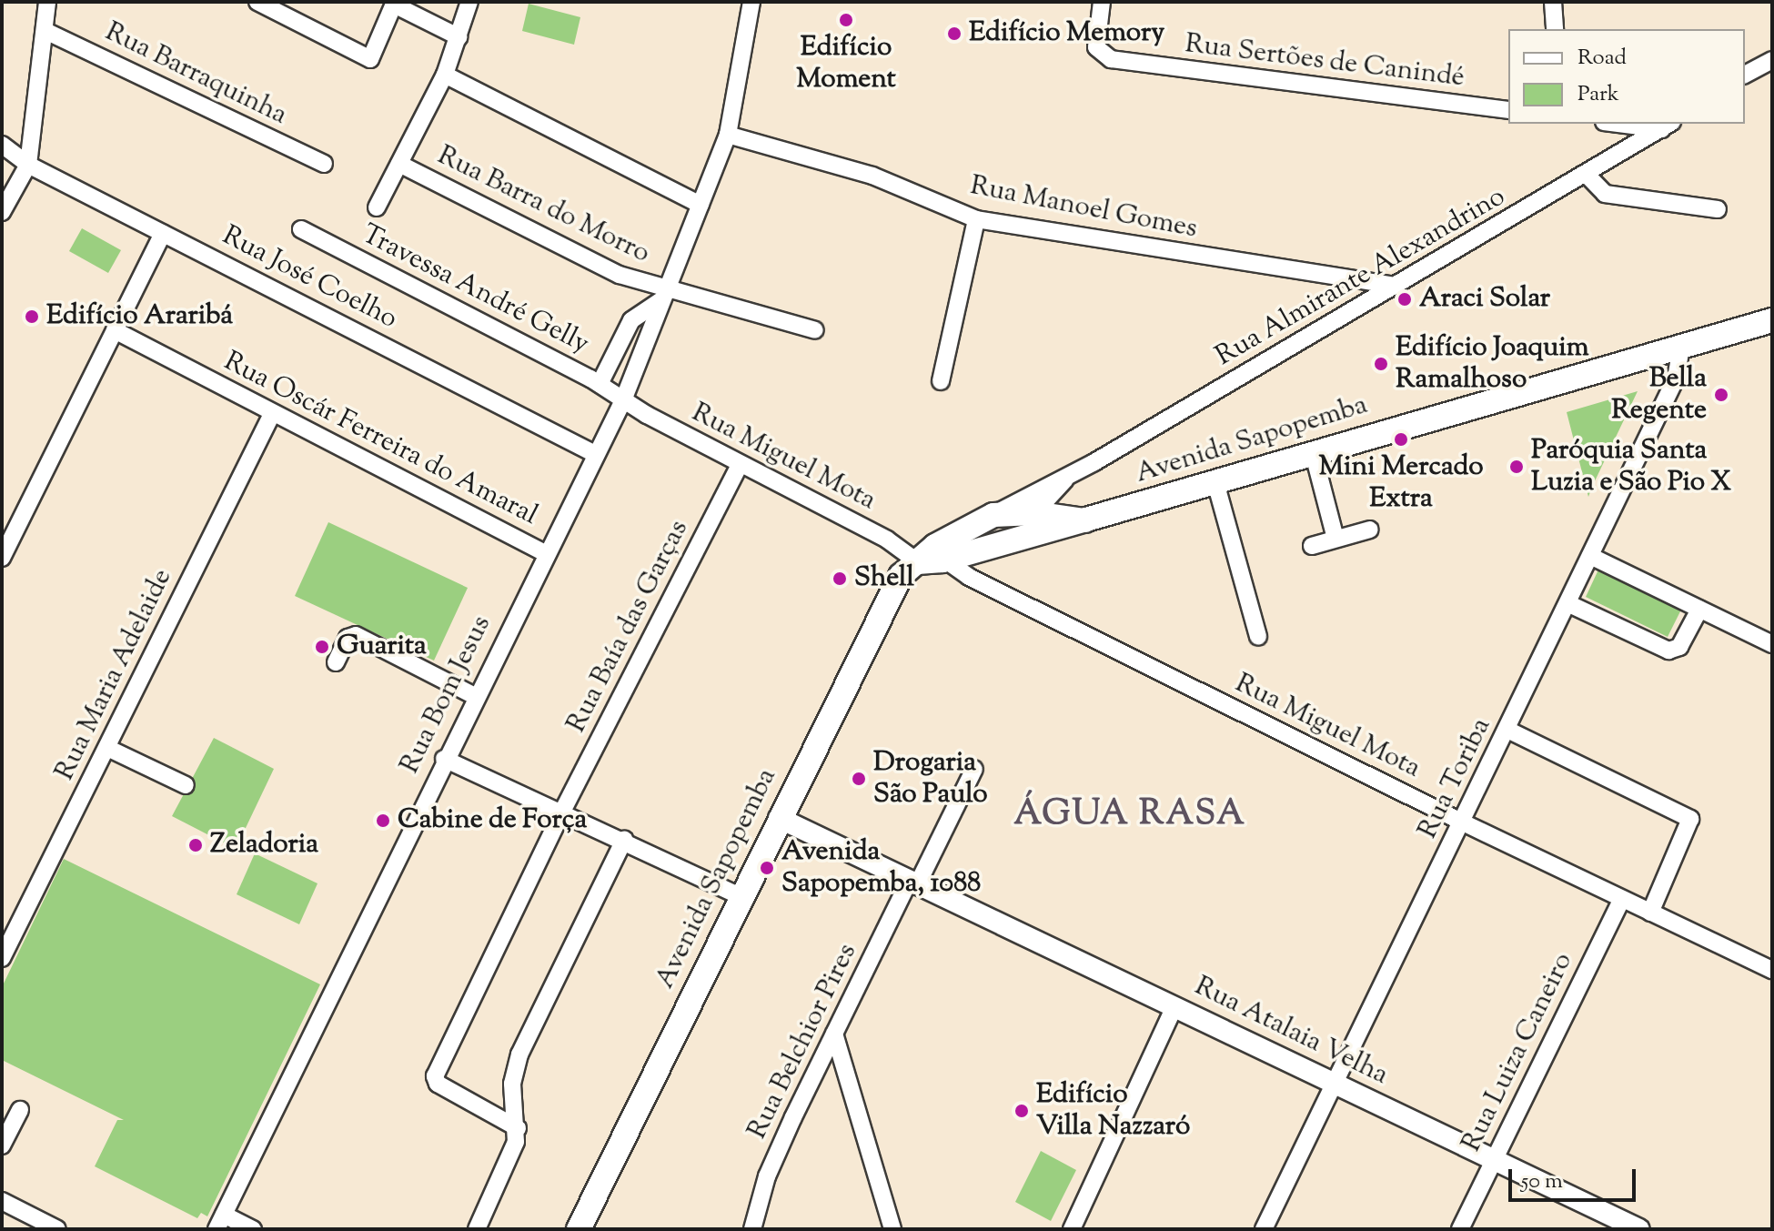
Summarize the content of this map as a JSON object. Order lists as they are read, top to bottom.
{
  "streets": {
    "main road": ["Avenida Sapopemba"],
    "street": [
      "Rua Sertões de Canindé",
      "Rua Barraquinha",
      "Rua Barra do Morro",
      "Rua Manoel Gomes",
      "Rua Almirante Alexandrino",
      "Rua José Coelho",
      "Travessa André Gelly",
      "Rua Oscár Ferreira do Amaral",
      "Rua Miguel Mota",
      "Rua Baía das Garças",
      "Rua Maria Adelaide",
      "Rua Bom Jesus",
      "Rua Toriba",
      "Rua Atalaia Velha",
      "Rua Belchior Pires",
      "Rua Luiza Caneiro"
    ]
  },
  "crossings": [
    ["Rua Barra do Morro", "Rua Bom Jesus"],
    ["Rua Manoel Gomes", "Rua Almirante Alexandrino"],
    ["Rua Manoel Gomes", "Rua Bom Jesus"],
    ["Rua Almirante Alexandrino", "Avenida Sapopemba"],
    ["Rua José Coelho", "Rua Bom Jesus"],
    ["Travessa André Gelly", "Rua Miguel Mota"],
    ["Travessa André Gelly", "Rua Bom Jesus"],
    ["Rua Oscár Ferreira do Amaral", "Rua Maria Adelaide"],
    ["Rua Oscár Ferreira do Amaral", "Rua Bom Jesus"],
    ["Avenida Sapopemba", "Rua Miguel Mota"],
    ["Avenida Sapopemba", "Rua Toriba"],
    ["Avenida Sapopemba", "Rua Atalaia Velha"],
    ["Rua Miguel Mota", "Rua Baía das Garças"],
    ["Rua Miguel Mota", "Rua Bom Jesus"],
    ["Rua Miguel Mota", "Rua Toriba"],
    ["Rua Miguel Mota", "Rua Luiza Caneiro"],
    ["Rua Toriba", "Rua Atalaia Velha"],
    ["Rua Atalaia Velha", "Rua Belchior Pires"],
    ["Rua Atalaia Velha", "Rua Luiza Caneiro"]
  ],
  "districts": ["ÁGUA RASA"],
  "places": [
    "Edifício Moment",
    "Edifício Memory",
    "Araci Solar",
    "Edifício Araribá",
    "Edifício Joaquim Ramalhoso",
    "Bella Regente",
    "Mini Mercado Extra",
    "Paróquia Santa Luzia e São Pio X",
    "Shell",
    "Guarita",
    "Drogaria São Paulo",
    "Cabine de Força",
    "Zeladoria",
    "Avenida Sapopemba, 1088",
    "Edifício Villa Nazzaró"
  ],
  "legend": ["Road", "Park"],
  "scale_bar": "50 m"
}
